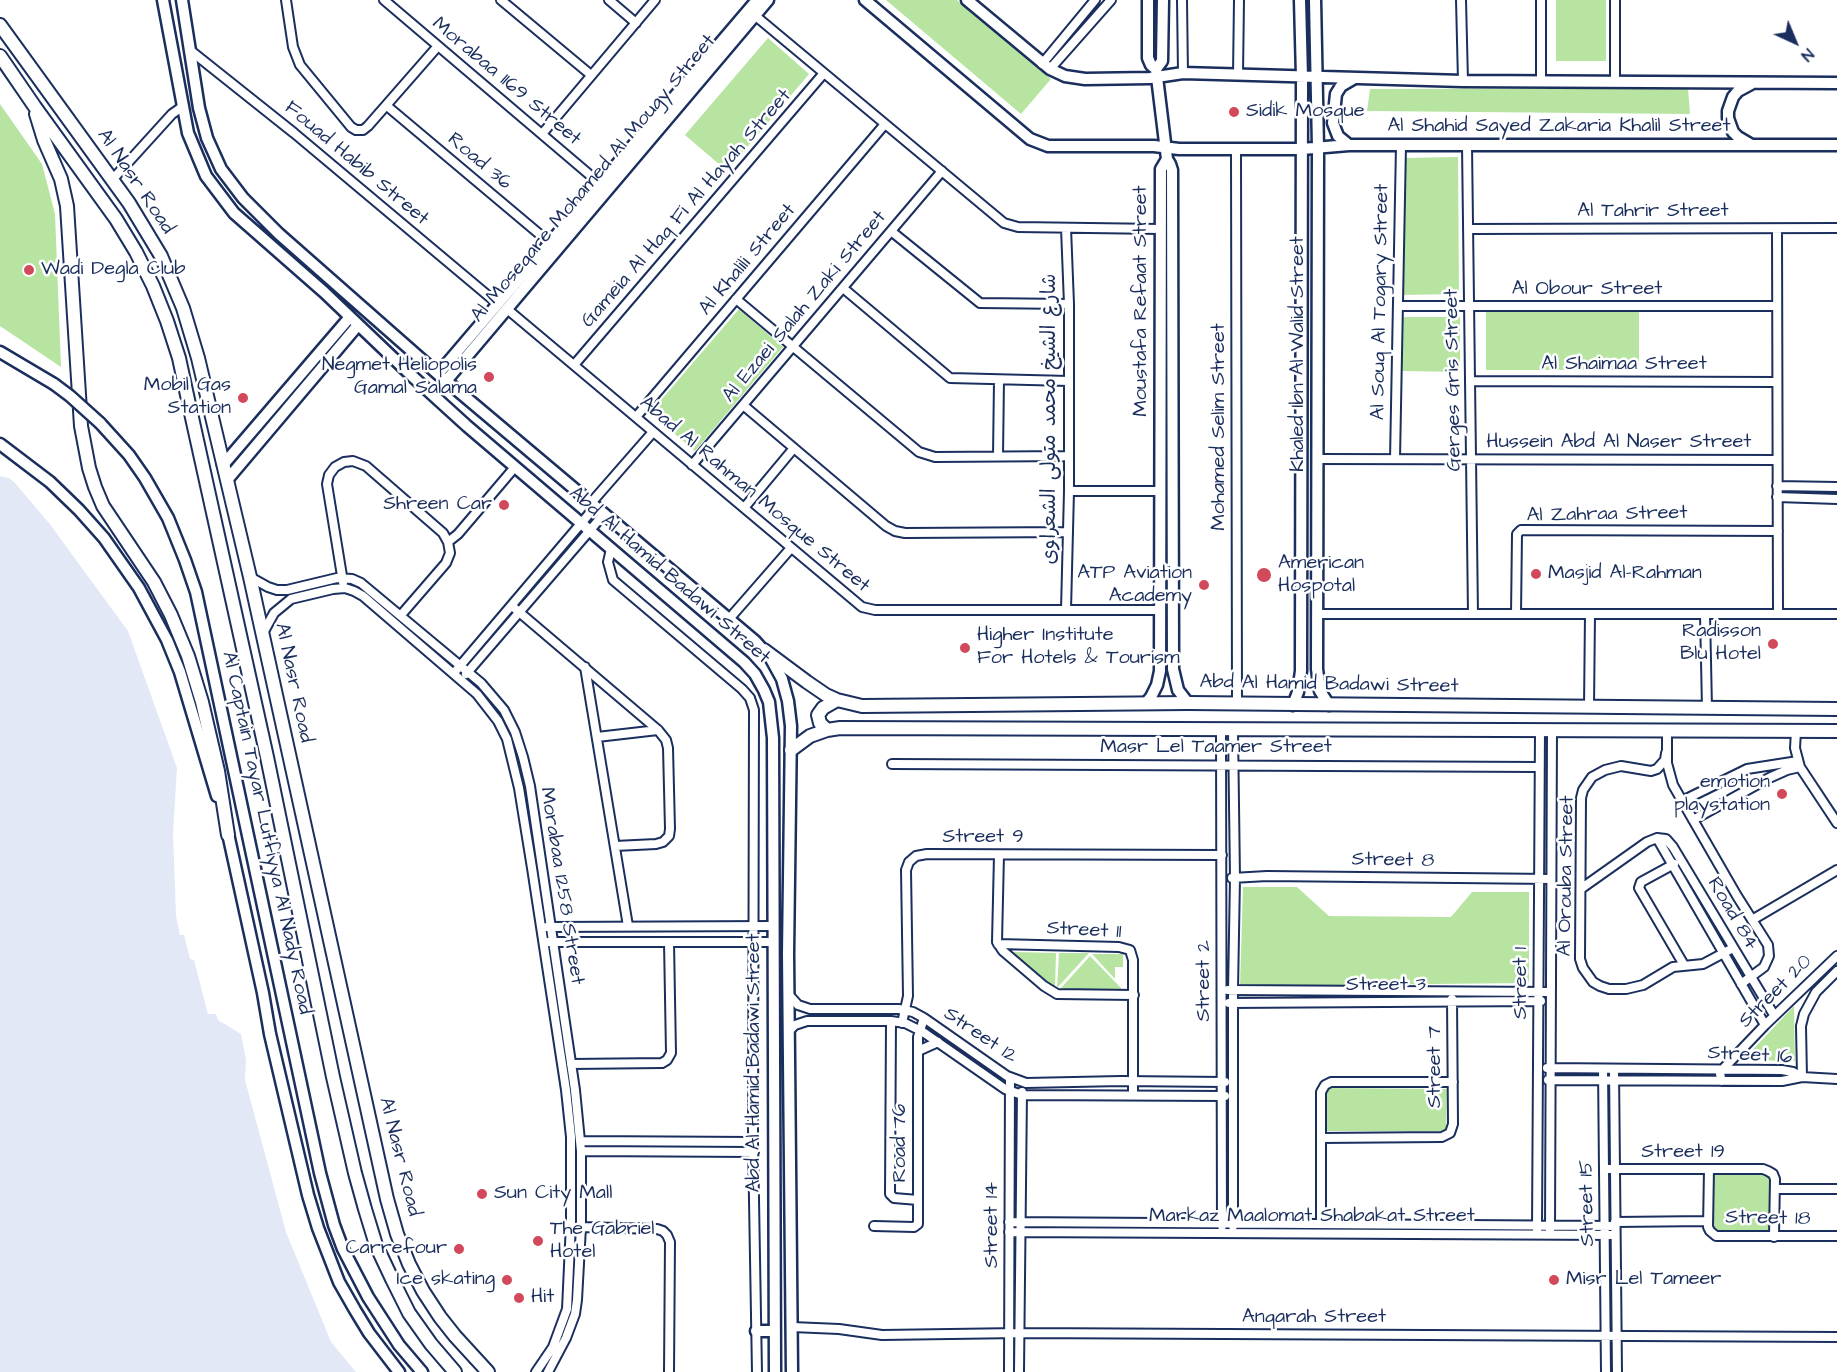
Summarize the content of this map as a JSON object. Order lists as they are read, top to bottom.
{
  "streets": {
    "main road": ["Al Nasr Road", "Abd Al Hamid Badawi Street"],
    "street": [
      "Morabaa 1169 Street",
      "Al Shahid Sayed Zakaria Khalil Street",
      "Road 36",
      "Fouad Habib Street",
      "Al Moseqare Mohamed Al Mougy Street",
      "Gameia Al Haq Fi Al Hayah Street",
      "Al Tahrir Street",
      "Al Khalili Street",
      "Al Obour Street",
      "Moustafa Refaat Street",
      "Al Souq Al Togary Street",
      "Al Ezaei Salah Zaki Street",
      "Khaled Ibn Al Walid Street",
      "Al Shaimaa Street",
      "Gerges Gris Street",
      "شارع الشيخ محمد متولى الشعراوى",
      "Mohamed Selim Street",
      "Hussein Abd Al Naser Street",
      "Abad Al Rahman Mosque Street",
      "Al Zahraa Street",
      "Masr Lel Taamer Street",
      "Al Captain Tayar Lutfiyya Al Nady Road",
      "Street 9",
      "Street 8",
      "Al Orouba Street",
      "Morabaa 1258 Street",
      "Road 84",
      "Street 11",
      "Street 2",
      "Street 1",
      "Street 3",
      "Street 20",
      "Street 12",
      "Street 16",
      "Street 7",
      "Road 76",
      "Street 19",
      "Street 15",
      "Markaz Maalomat Shabakat Street",
      "Street 18",
      "Street 14",
      "Anqarah Street"
    ]
  },
  "crossings": [
    ["Morabaa 1169 Street", "Al Moseqare Mohamed Al Mougy Street"],
    ["Al Shahid Sayed Zakaria Khalil Street", "Al Souq Al Togary Street"],
    ["Al Shahid Sayed Zakaria Khalil Street", "Khaled Ibn Al Walid Street"],
    ["Al Shahid Sayed Zakaria Khalil Street", "Gerges Gris Street"],
    ["Al Shahid Sayed Zakaria Khalil Street", "Mohamed Selim Street"],
    ["Road 36", "Al Moseqare Mohamed Al Mougy Street"],
    ["Fouad Habib Street", "Al Moseqare Mohamed Al Mougy Street"],
    ["Fouad Habib Street", "Abad Al Rahman Mosque Street"],
    ["Fouad Habib Street", "Abd Al Hamid Badawi Street"],
    ["Al Moseqare Mohamed Al Mougy Street", "Abad Al Rahman Mosque Street"],
    ["Al Moseqare Mohamed Al Mougy Street", "Abd Al Hamid Badawi Street"],
    ["Gameia Al Haq Fi Al Hayah Street", "Abad Al Rahman Mosque Street"],
    ["Al Tahrir Street", "Gerges Gris Street"],
    ["Al Khalili Street", "Abad Al Rahman Mosque Street"],
    ["Al Obour Street", "Al Souq Al Togary Street"],
    ["Al Obour Street", "Gerges Gris Street"],
    ["Moustafa Refaat Street", "Abad Al Rahman Mosque Street"],
    ["Moustafa Refaat Street", "Abd Al Hamid Badawi Street"],
    ["Al Souq Al Togary Street", "Hussein Abd Al Naser Street"],
    ["Al Ezaei Salah Zaki Street", "Abad Al Rahman Mosque Street"],
    ["Khaled Ibn Al Walid Street", "Hussein Abd Al Naser Street"],
    ["Khaled Ibn Al Walid Street", "Abd Al Hamid Badawi Street"],
    ["Al Shaimaa Street", "Gerges Gris Street"],
    ["Gerges Gris Street", "Hussein Abd Al Naser Street"],
    ["شارع الشيخ محمد متولى الشعراوى", "Abad Al Rahman Mosque Street"],
    ["Mohamed Selim Street", "Abd Al Hamid Badawi Street"],
    ["Abd Al Hamid Badawi Street", "Street 12"],
    ["Abd Al Hamid Badawi Street", "Anqarah Street"],
    ["Masr Lel Taamer Street", "Street 2"],
    ["Masr Lel Taamer Street", "Street 1"],
    ["Street 9", "Street 2"],
    ["Street 9", "Street 12"],
    ["Street 8", "Street 2"],
    ["Street 8", "Street 1"],
    ["Al Orouba Street", "Road 84"],
    ["Road 84", "Street 20"],
    ["Street 11", "Street 12"],
    ["Street 2", "Street 3"],
    ["Street 2", "Street 12"],
    ["Street 2", "Markaz Maalomat Shabakat Street"],
    ["Street 1", "Street 3"],
    ["Street 1", "Street 16"],
    ["Street 1", "Markaz Maalomat Shabakat Street"],
    ["Street 3", "Street 7"],
    ["Street 20", "Street 16"],
    ["Street 12", "Road 76"],
    ["Street 12", "Street 14"],
    ["Street 16", "Street 15"],
    ["Street 19", "Street 15"],
    ["Street 15", "Markaz Maalomat Shabakat Street"],
    ["Street 15", "Anqarah Street"],
    ["Markaz Maalomat Shabakat Street", "Street 18"],
    ["Markaz Maalomat Shabakat Street", "Street 14"],
    ["Street 14", "Anqarah Street"]
  ],
  "places": [
    "Sidik Mosque",
    "Wadi Degla Club",
    "Negmet Heliopolis Gamal Salama",
    "Mobil Gas Station",
    "Shreen Car",
    "Masjid Al-Rahman",
    "American Hospotal",
    "ATP Aviation Academy",
    "Radisson Blu Hotel",
    "Higher Institute For Hotels & Tourism",
    "emotion playstation",
    "Sun City Mall",
    "The Gabriel Hotel",
    "Carrefour",
    "Ice skating",
    "Misr Lel Tameer",
    "Hit"
  ],
  "north": "bottom right"
}
